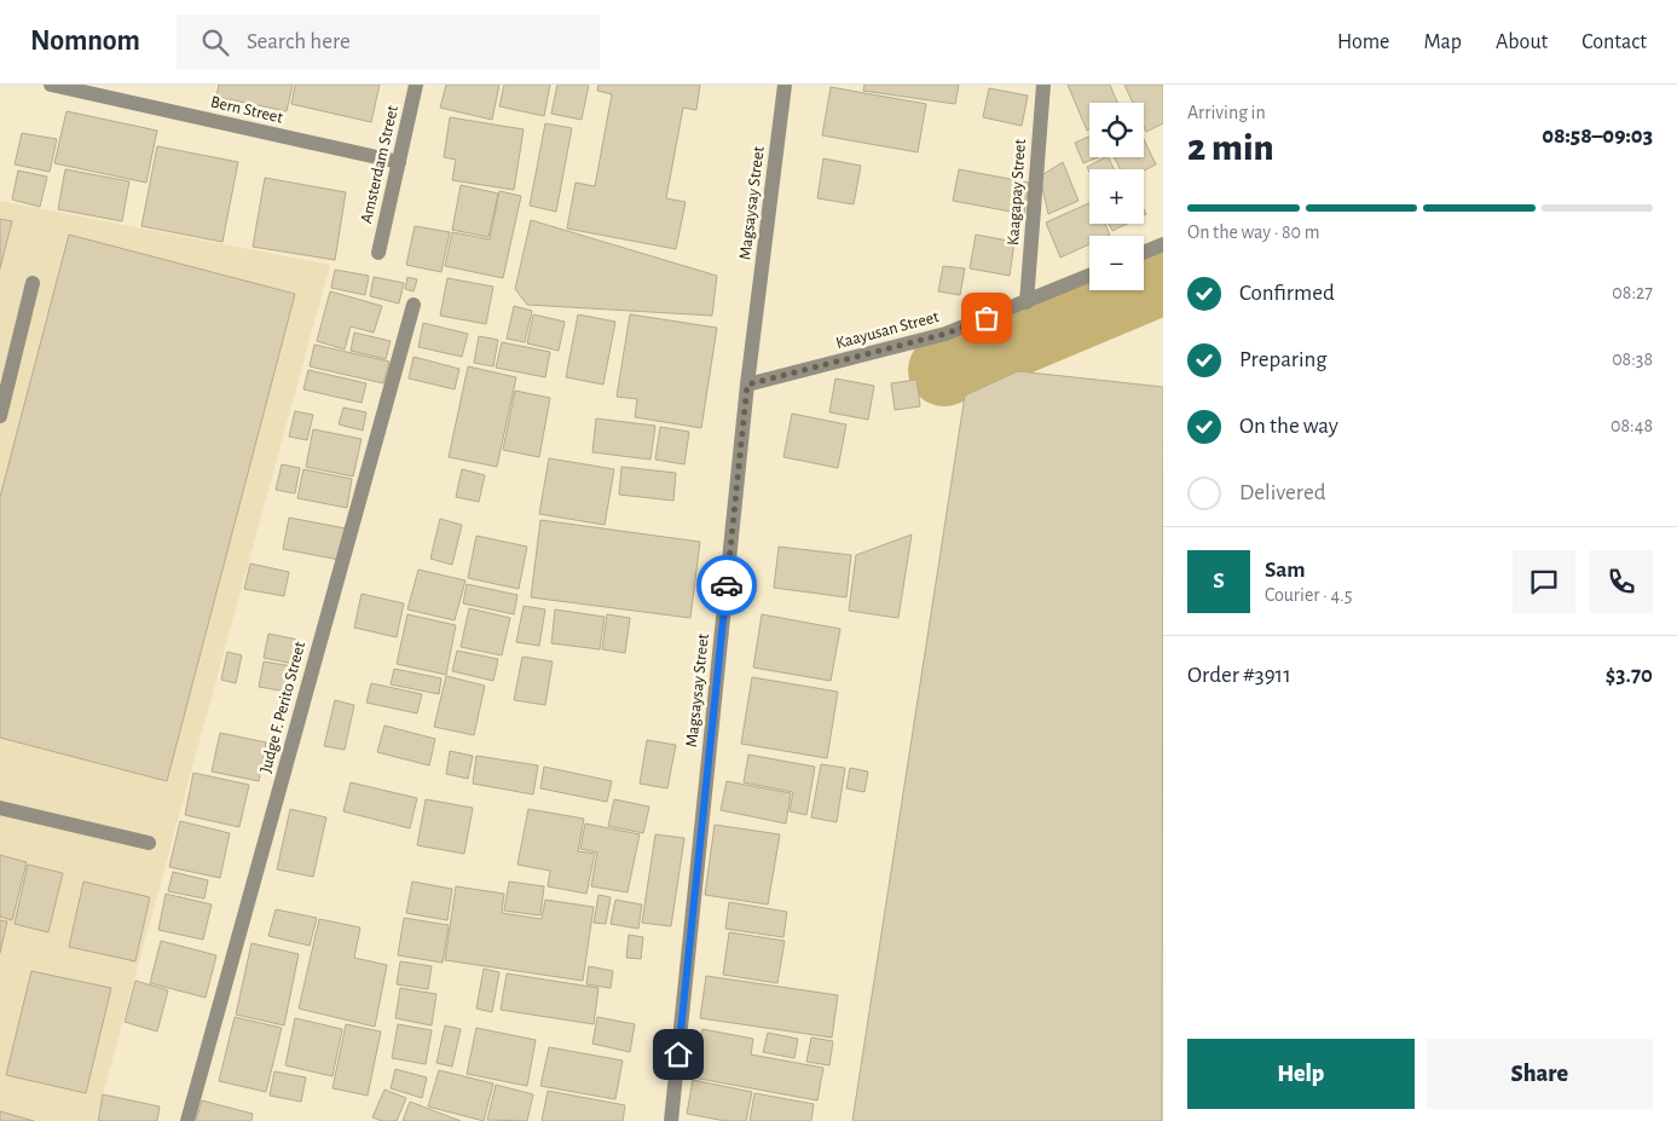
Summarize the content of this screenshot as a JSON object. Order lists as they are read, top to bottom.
{
  "streets": {
    "street": [
      "Bern Street",
      "Amsterdam Street",
      "Kaagapay Street",
      "Magsaysay Street",
      "Kaayusan Street",
      "Judge F. Perito Street"
    ]
  },
  "crossings": [
    ["Bern Street", "Amsterdam Street"],
    ["Kaagapay Street", "Kaayusan Street"],
    ["Magsaysay Street", "Kaayusan Street"]
  ],
  "page": {
    "header": "Nomnom",
    "search": "Search here",
    "nav": [
      "Home",
      "Map",
      "About",
      "Contact"
    ],
    "heading": ["2 min", "Arriving in", "08:58–09:03"],
    "panel": [
      "Sam",
      "Courier · 4.5",
      "Order #3911",
      "$3.70"
    ],
    "map_buttons": ["+", "−"],
    "bar": "On the way · 80 m",
    "list": [
      ["Confirmed", "08:27"],
      ["Preparing", "08:38"],
      ["On the way", "08:48"],
      "Delivered"
    ],
    "round": "S",
    "buttons": ["Help", "Share"]
  }
}
